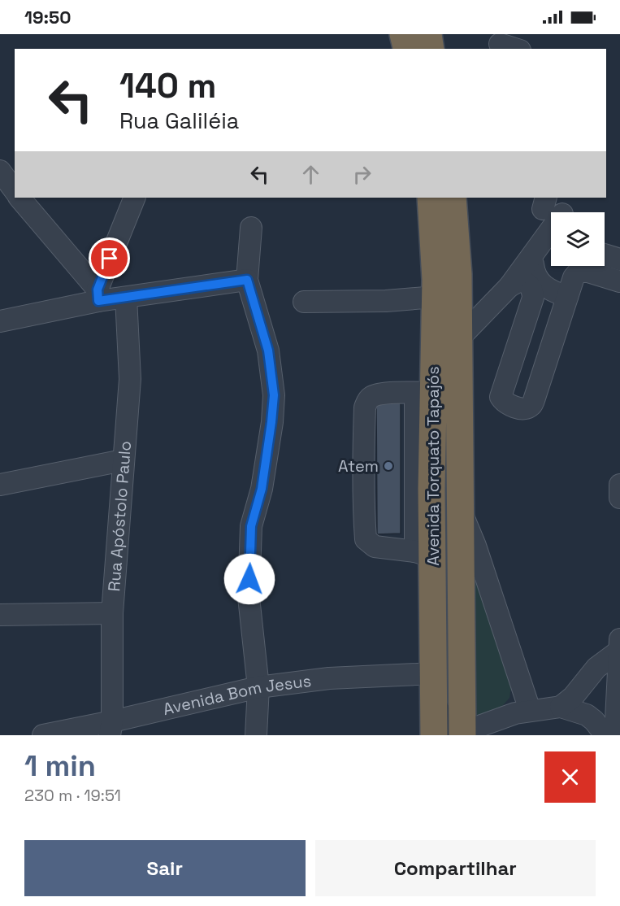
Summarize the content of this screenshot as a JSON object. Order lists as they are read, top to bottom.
{
  "streets": {
    "highway": ["Avenida Torquato Tapajós"],
    "street": ["Rua Apóstolo Paulo", "Avenida Bom Jesus"]
  },
  "crossings": [
    ["Avenida Torquato Tapajós", "Avenida Bom Jesus"],
    ["Rua Apóstolo Paulo", "Avenida Bom Jesus"]
  ],
  "places": ["Atem"],
  "page": {
    "status": "19:50",
    "turn": ["140 m", "Rua Galiléia"],
    "heading": ["1 min", "230 m · 19:51"],
    "buttons": ["Sair", "Compartilhar"]
  }
}
